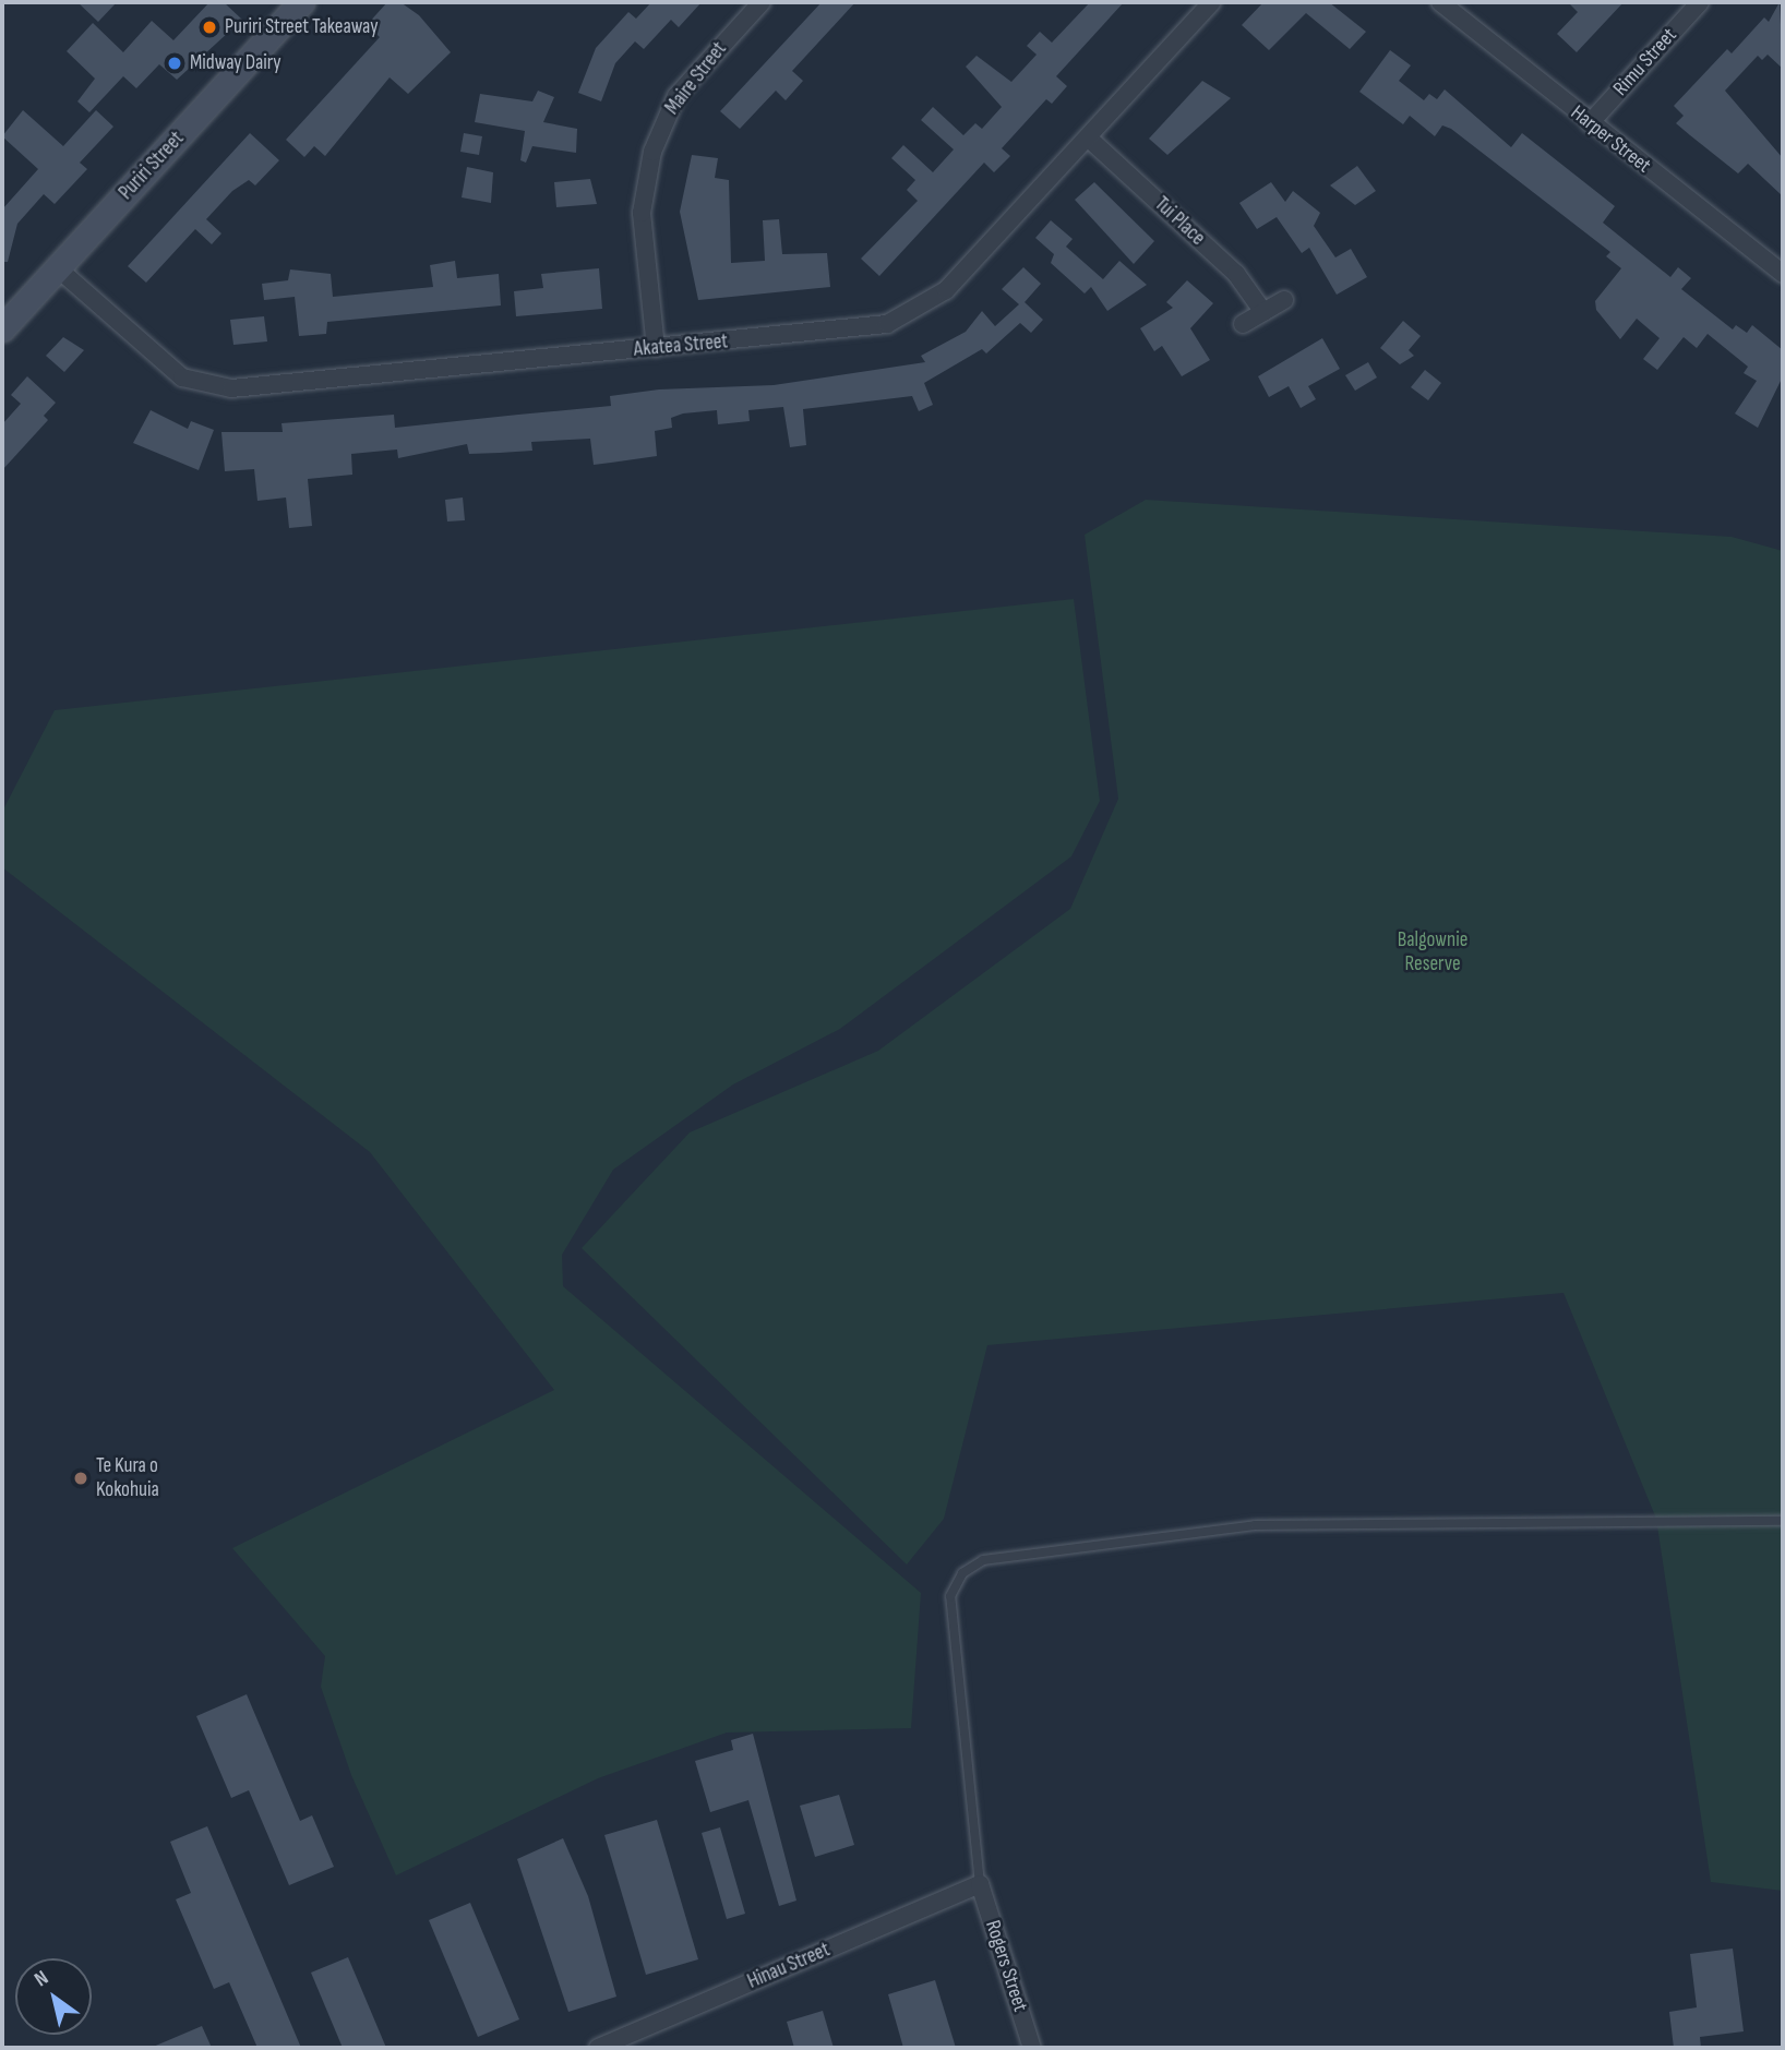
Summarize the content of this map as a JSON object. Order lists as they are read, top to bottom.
{
  "streets": {
    "main road": ["Puriri Street"],
    "street": [
      "Rimu Street",
      "Maire Street",
      "Harper Street",
      "Tui Place",
      "Akatea Street",
      "Hinau Street",
      "Rogers Street"
    ]
  },
  "crossings": [
    ["Rimu Street", "Harper Street"],
    ["Maire Street", "Akatea Street"],
    ["Puriri Street", "Akatea Street"],
    ["Tui Place", "Akatea Street"],
    ["Hinau Street", "Rogers Street"]
  ],
  "parks": ["Balgownie Reserve"],
  "places": ["Puriri Street Takeaway", "Midway Dairy", "Te Kura o Kokohuia"],
  "north": "top left"
}
